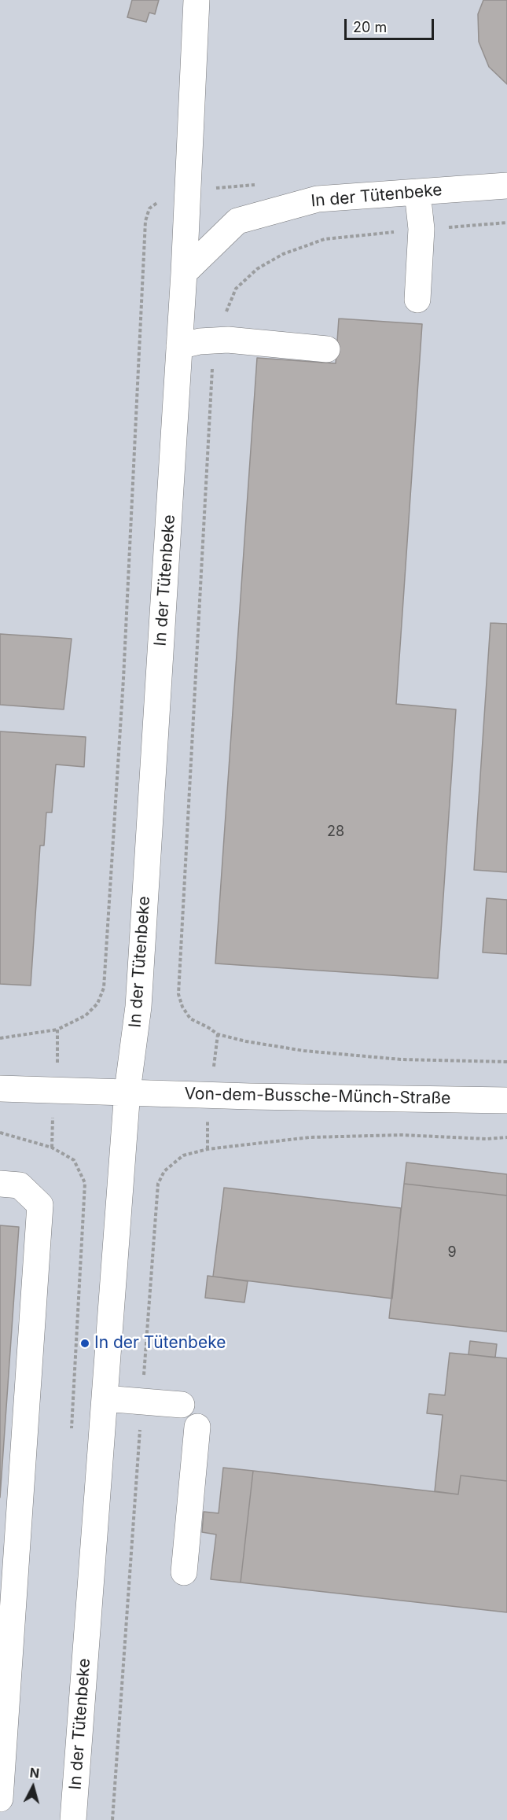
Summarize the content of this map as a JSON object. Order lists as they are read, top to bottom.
{
  "streets": {
    "street": ["In der Tütenbeke", "Von-dem-Bussche-Münch-Straße"]
  },
  "crossings": [
    ["In der Tütenbeke", "Von-dem-Bussche-Münch-Straße"]
  ],
  "places": ["In der Tütenbeke"],
  "house_numbers": ["28", "9"],
  "scale_bar": "20 m",
  "north": "top"
}
